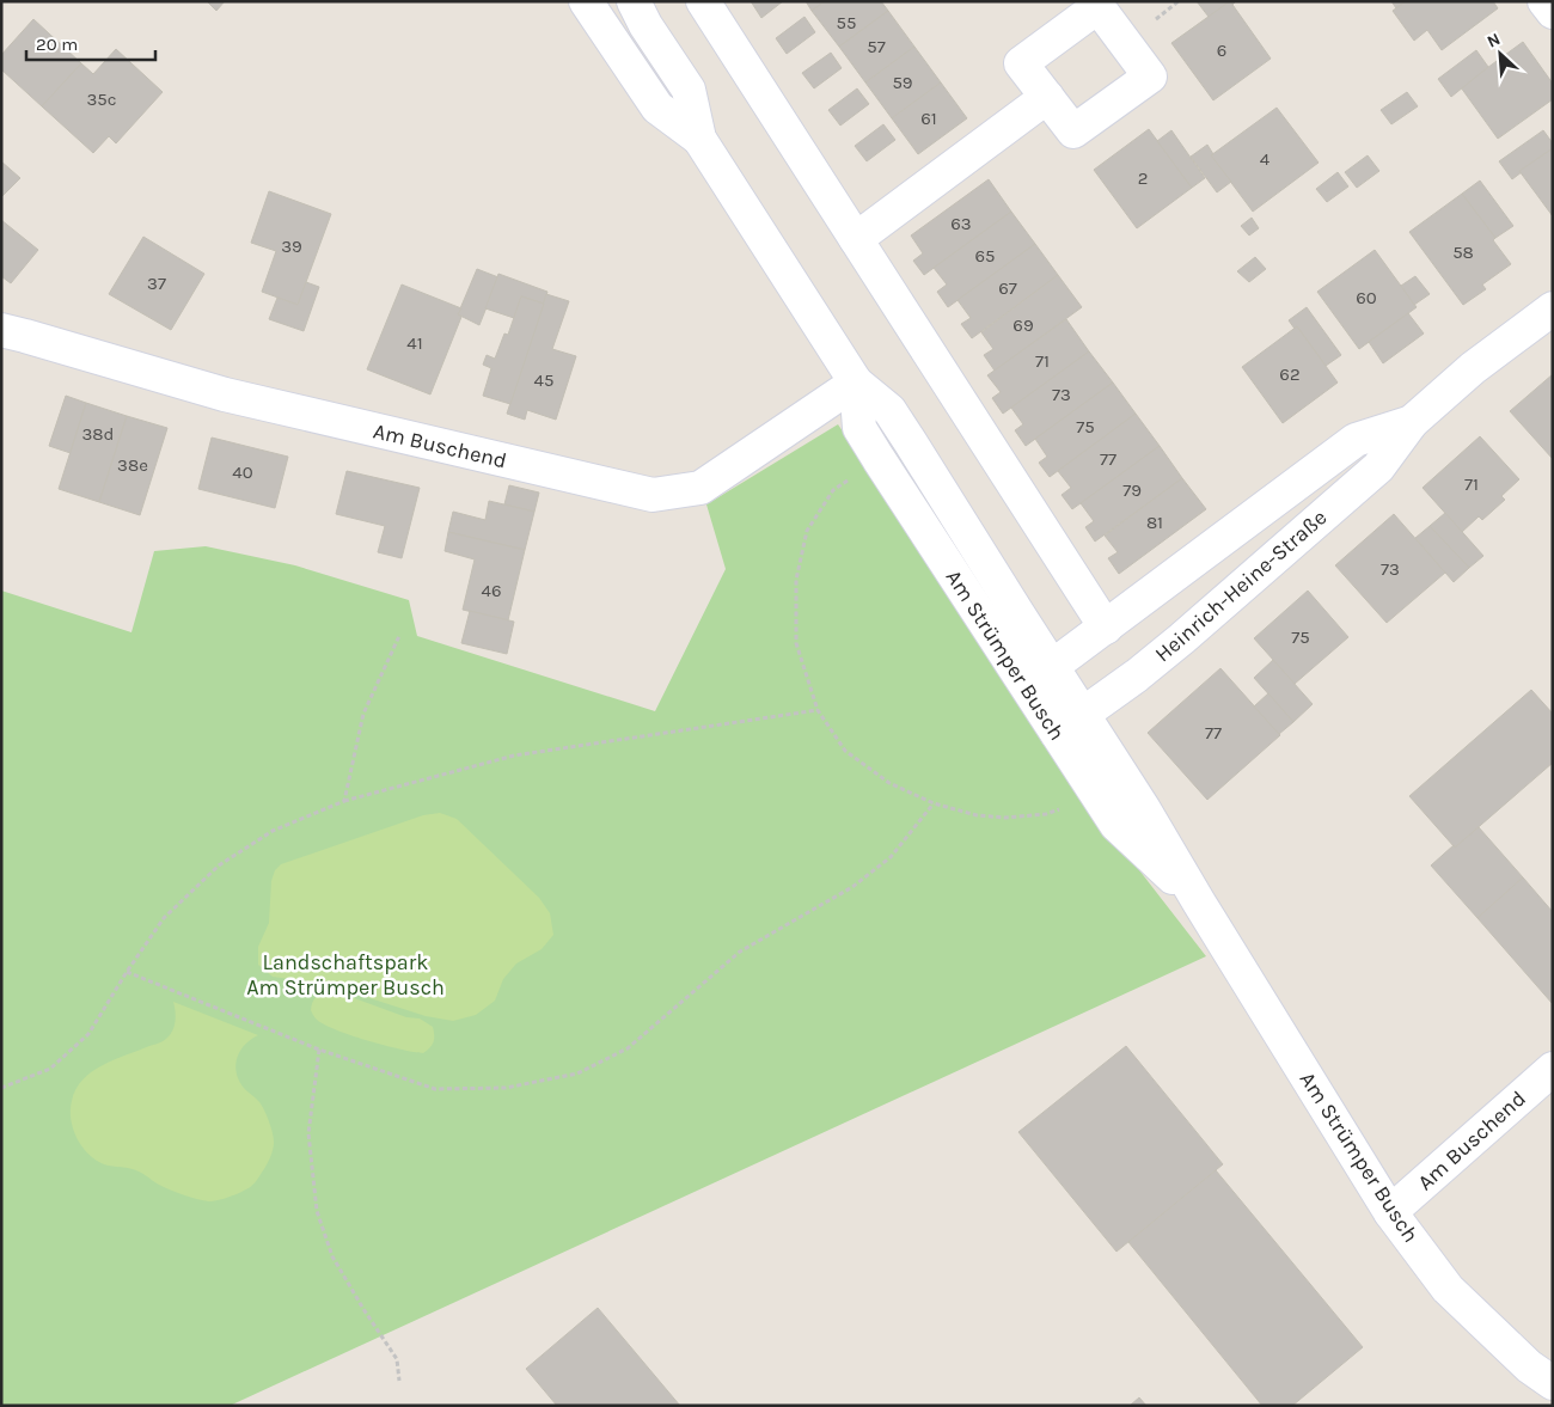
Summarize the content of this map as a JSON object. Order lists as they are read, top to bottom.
{
  "streets": {
    "street": ["Am Buschend", "Heinrich-Heine-Straße", "Am Strümper Busch"]
  },
  "crossings": [
    ["Am Buschend", "Am Strümper Busch"],
    ["Heinrich-Heine-Straße", "Am Strümper Busch"]
  ],
  "parks": ["Landschaftspark Am Strümper Busch"],
  "house_numbers": [
    "55",
    "57",
    "6",
    "59",
    "35c",
    "61",
    "4",
    "2",
    "63",
    "39",
    "58",
    "65",
    "37",
    "67",
    "60",
    "69",
    "41",
    "71",
    "62",
    "45",
    "73",
    "75",
    "38d",
    "77",
    "38e",
    "40",
    "71",
    "79",
    "81",
    "73",
    "46",
    "75",
    "77"
  ],
  "scale_bar": "20 m",
  "north": "top left"
}
